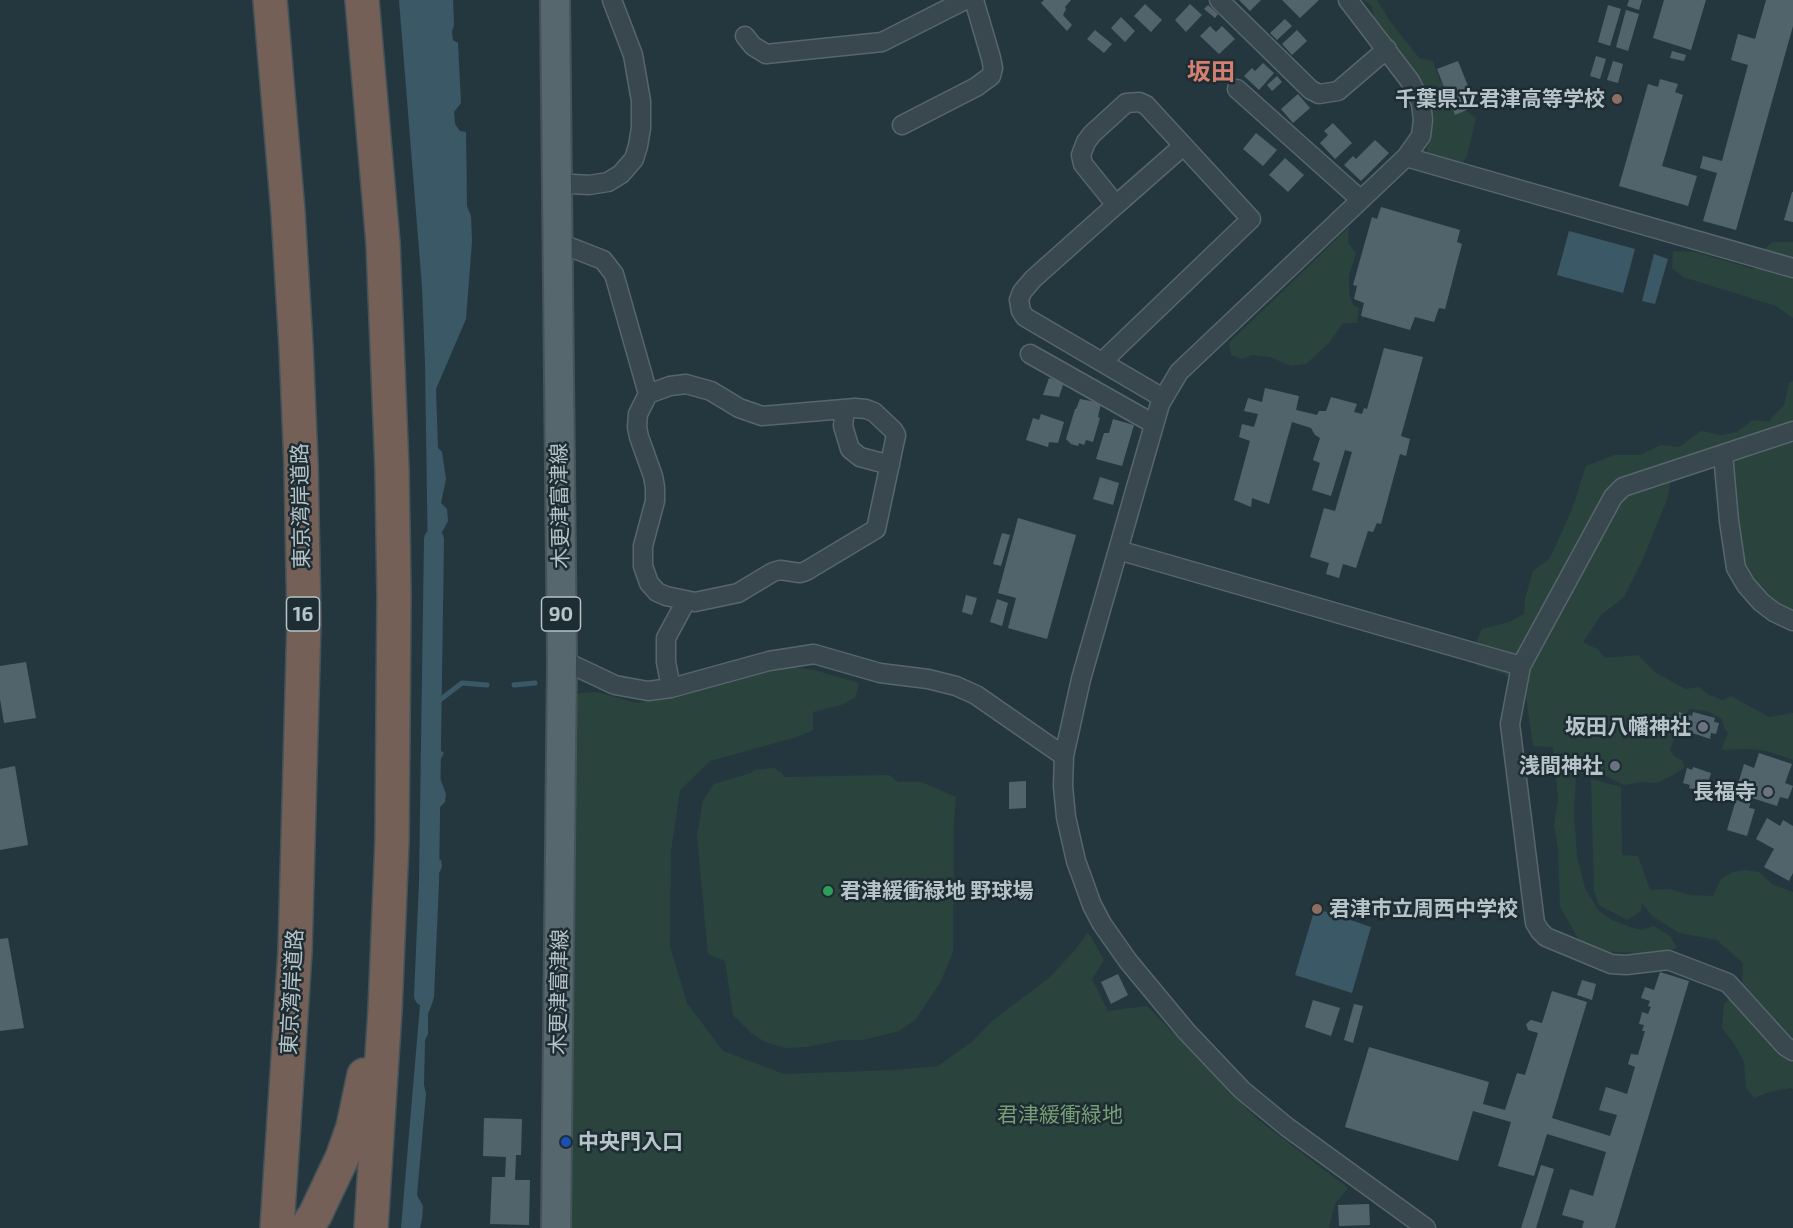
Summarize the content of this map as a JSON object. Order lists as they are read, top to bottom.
{
  "streets": {
    "highway": ["東京湾岸道路", "16"],
    "main road": ["木更津富津線", "90"]
  },
  "districts": ["坂田"],
  "parks": ["君津緩衝緑地"],
  "places": [
    "千葉県立君津高等学校",
    "坂田八幡神社",
    "浅間神社",
    "長福寺",
    "君津緩衝緑地 野球場",
    "君津市立周西中学校",
    "中央門入口"
  ]
}
